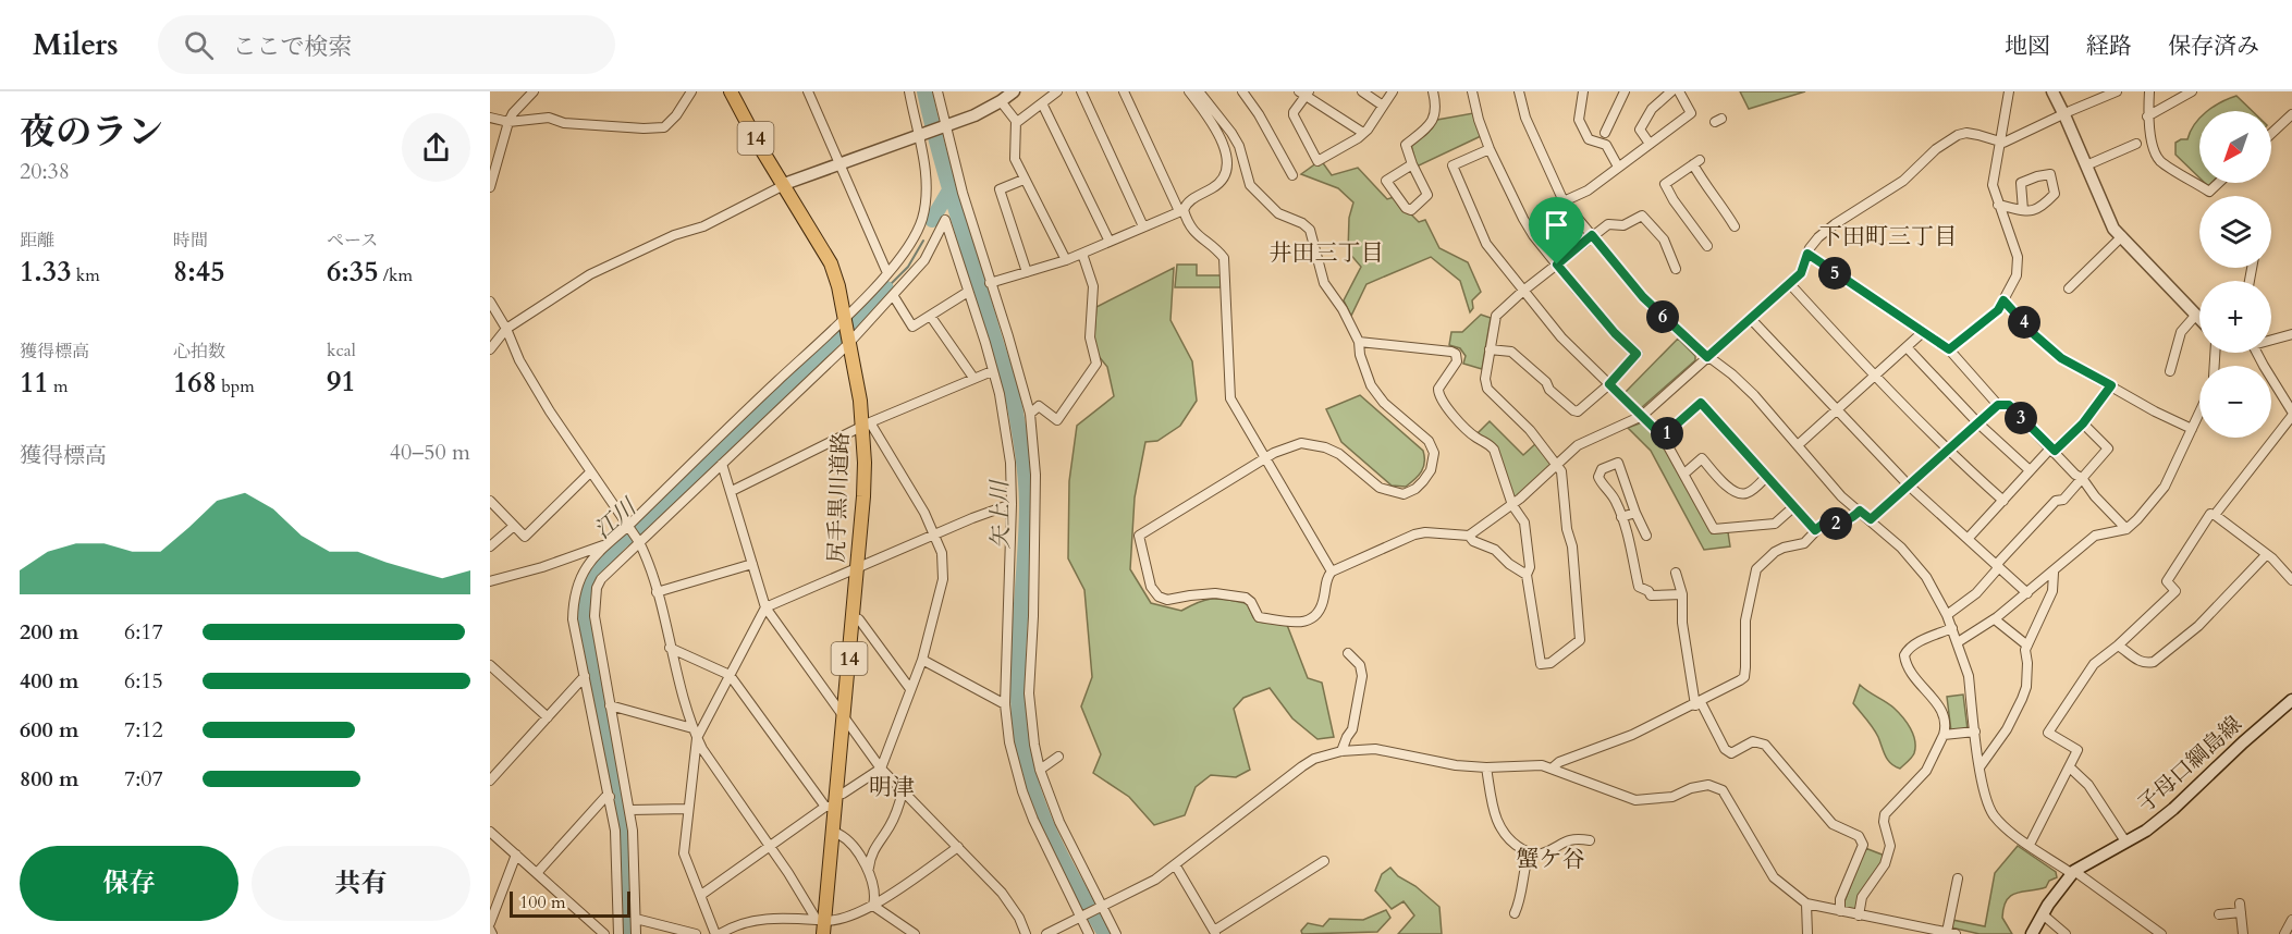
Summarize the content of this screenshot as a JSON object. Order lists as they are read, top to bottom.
{
  "streets": {
    "main road": ["14", "尻手黒川道路"],
    "street": ["子母口綱島線"]
  },
  "districts": [
    "下田町三丁目",
    "井田三丁目",
    "明津",
    "蟹ケ谷"
  ],
  "water": ["矢上川", "江川"],
  "scale_bar": "100 m",
  "north": "bottom left",
  "page": {
    "header": "Milers",
    "search": "ここで検索",
    "nav": ["地図", "経路", "保存済み"],
    "heading": ["夜のラン", "20:38"],
    "map_buttons": ["+", "−"],
    "stats": [
      ["距離", "1.33 km"],
      ["時間", "8:45"],
      ["ペース", "6:35 /km"],
      ["獲得標高", "11 m"],
      ["心拍数", "168 bpm"],
      ["kcal", "91"]
    ],
    "pins": [
      "5",
      "6",
      "4",
      "3",
      "1",
      "2"
    ],
    "chart": ["獲得標高", "40–50 m"],
    "list": [
      {
        "name": "200 m",
        "note": "6:17"
      },
      {
        "name": "400 m",
        "note": "6:15"
      },
      {
        "name": "600 m",
        "note": "7:12"
      },
      {
        "name": "800 m",
        "note": "7:07"
      }
    ],
    "buttons": ["保存", "共有"],
    "scale": "100 m"
  }
}
